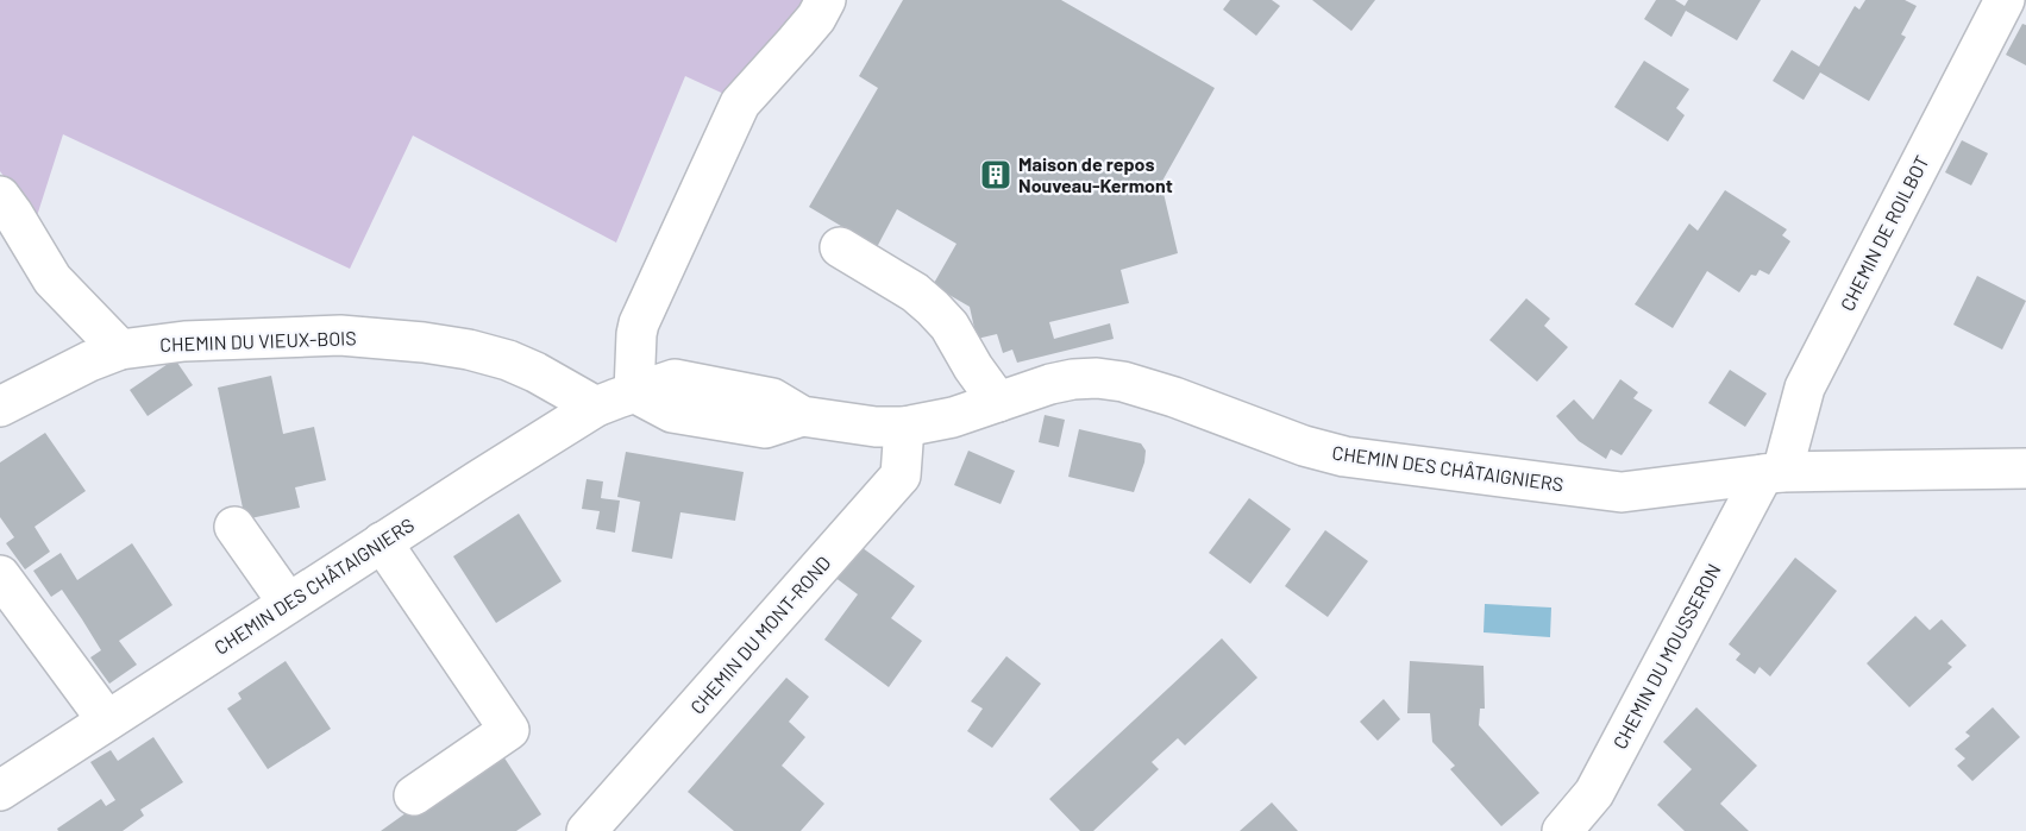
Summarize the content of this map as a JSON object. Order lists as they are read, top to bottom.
{
  "streets": {
    "street": [
      "CHEMIN DE ROILBOT",
      "CHEMIN DU VIEUX-BOIS",
      "CHEMIN DES CHÂTAIGNIERS",
      "CHEMIN DU MONT-ROND",
      "CHEMIN DU MOUSSERON"
    ]
  },
  "crossings": [
    ["CHEMIN DE ROILBOT", "CHEMIN DES CHÂTAIGNIERS"],
    ["CHEMIN DE ROILBOT", "CHEMIN DU MOUSSERON"],
    ["CHEMIN DU VIEUX-BOIS", "CHEMIN DES CHÂTAIGNIERS"],
    ["CHEMIN DES CHÂTAIGNIERS", "CHEMIN DU MONT-ROND"],
    ["CHEMIN DES CHÂTAIGNIERS", "CHEMIN DU MOUSSERON"]
  ],
  "places": {
    "building": ["Maison de repos Nouveau-Kermont"]
  }
}
